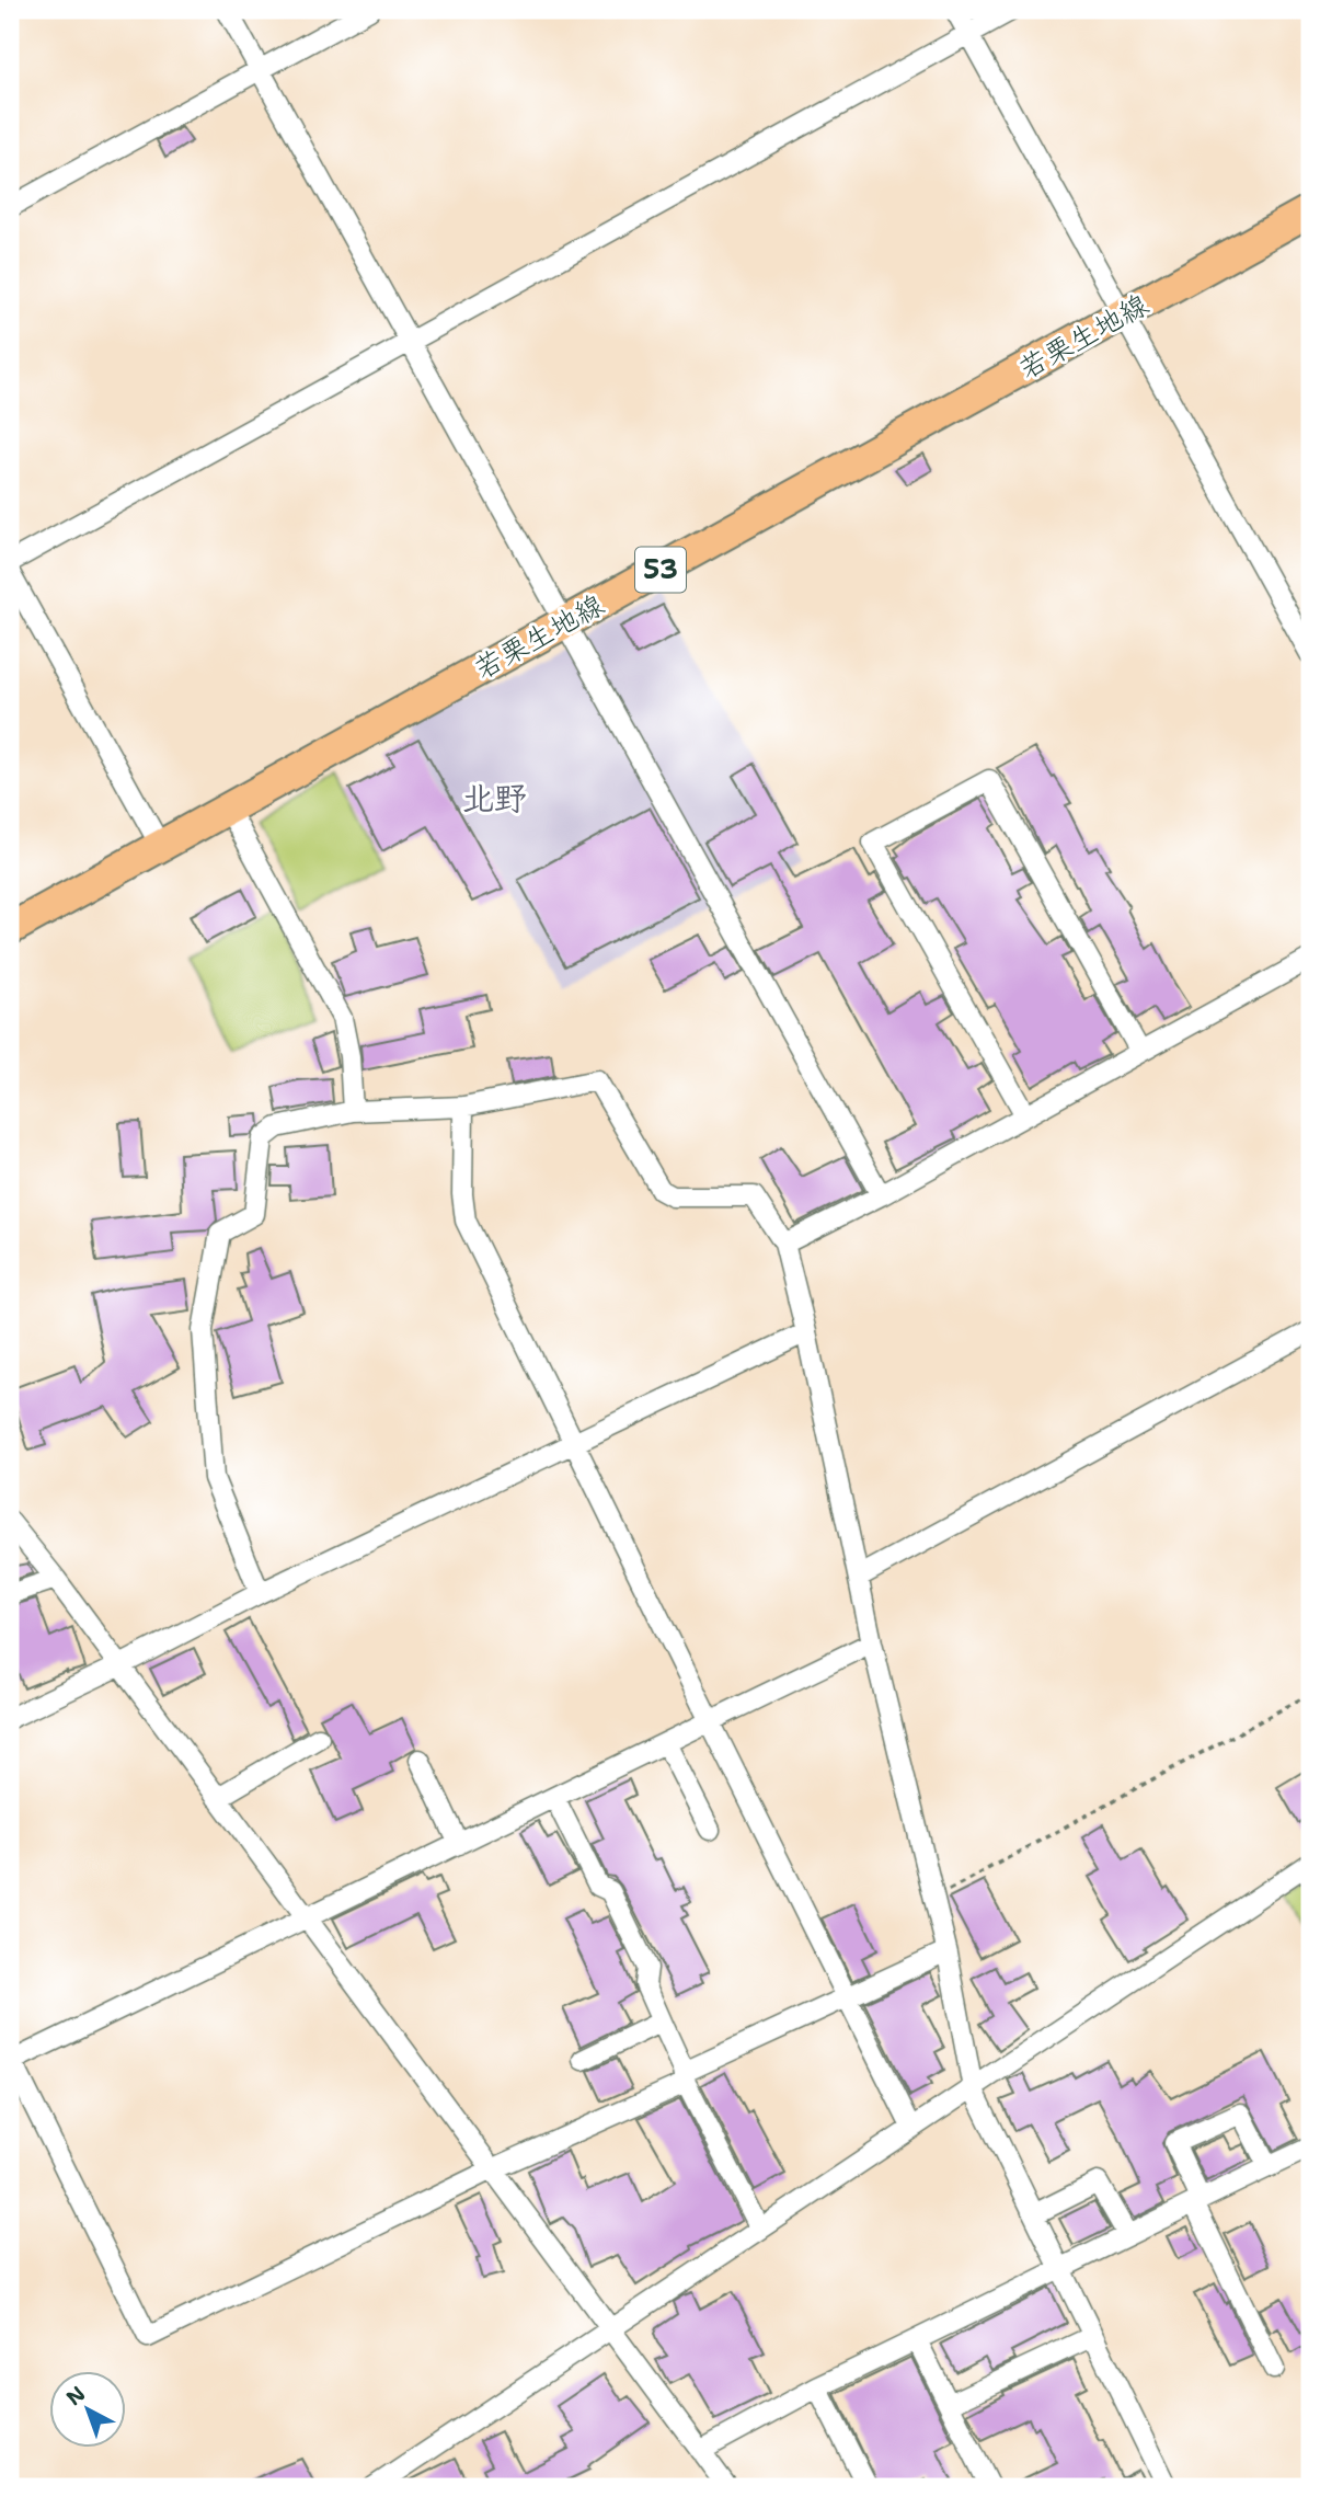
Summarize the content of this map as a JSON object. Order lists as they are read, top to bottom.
{
  "streets": {
    "main road": ["若栗生地線", "53"]
  },
  "districts": ["北野"],
  "north": "top left"
}
